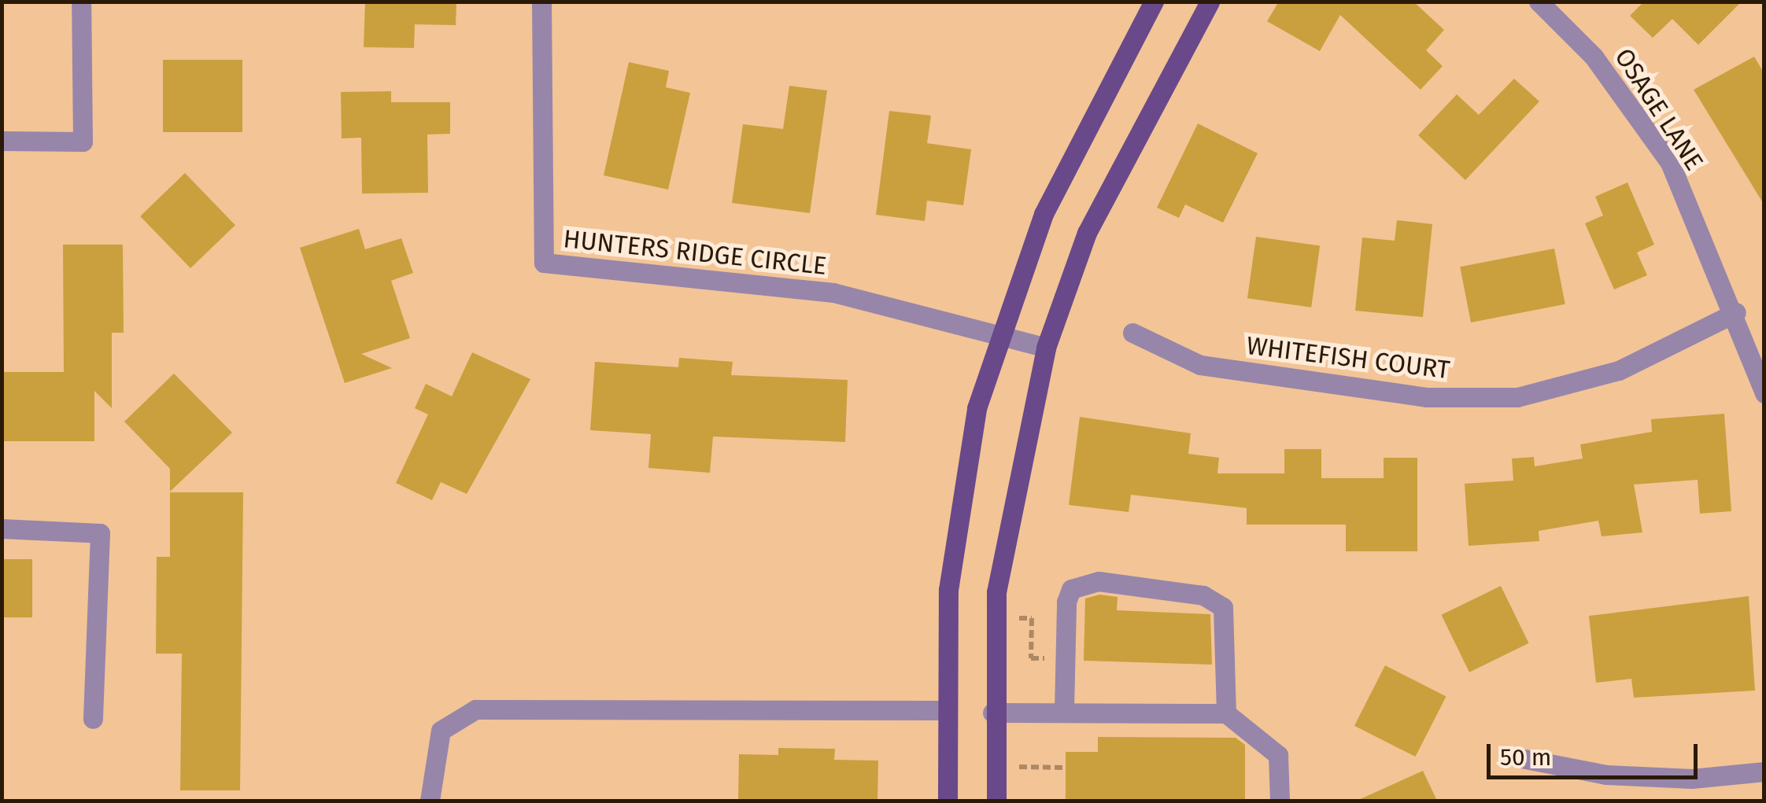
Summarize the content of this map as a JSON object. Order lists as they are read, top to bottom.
{
  "streets": {
    "street": ["OSAGE LANE", "HUNTERS RIDGE CIRCLE", "WHITEFISH COURT"]
  },
  "crossings": [
    ["OSAGE LANE", "WHITEFISH COURT"]
  ],
  "scale_bar": "50 m"
}
